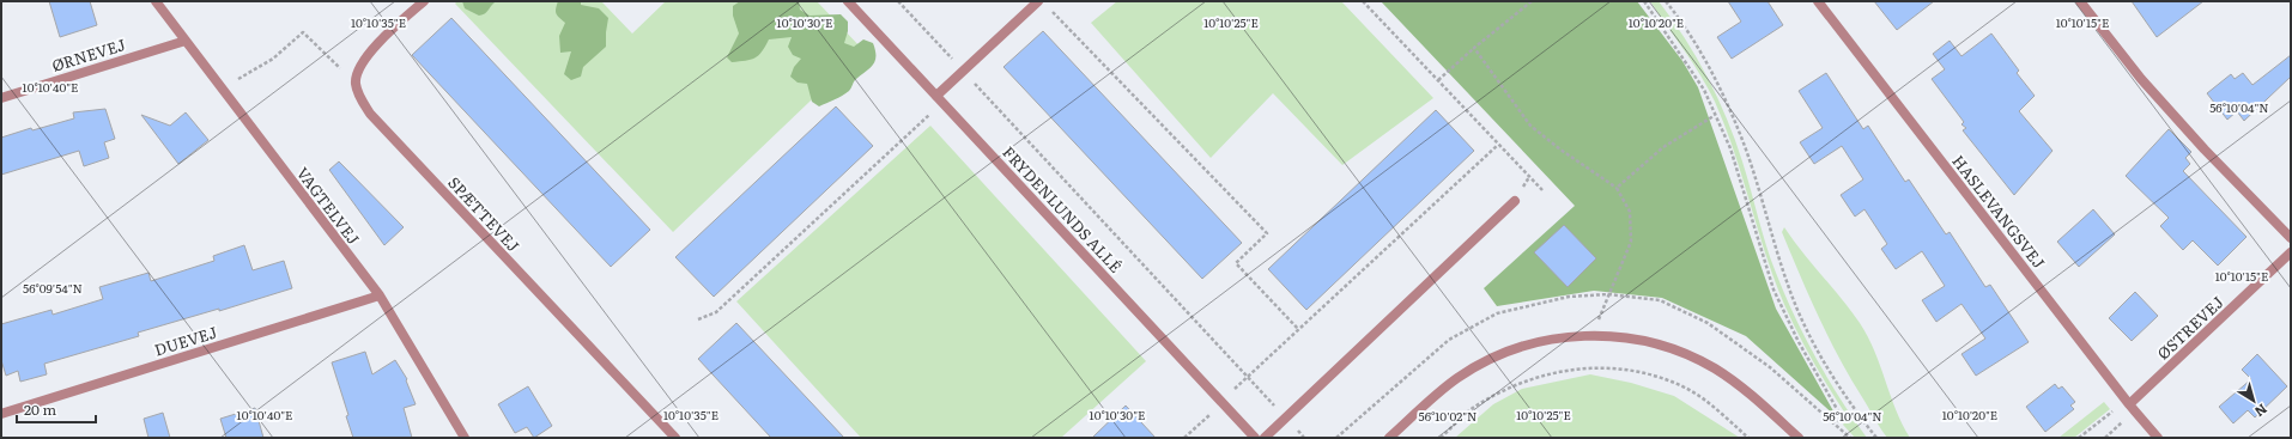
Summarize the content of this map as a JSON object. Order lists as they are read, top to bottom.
{
  "streets": {
    "street": [
      "ØRNEVEJ",
      "VAGTELVEJ",
      "FRYDENLUNDS ALLÉ",
      "HASLEVANGSVEJ",
      "SPÆTTEVEJ",
      "ØSTREVEJ",
      "DUEVEJ"
    ]
  },
  "crossings": [
    ["ØRNEVEJ", "VAGTELVEJ"],
    ["VAGTELVEJ", "DUEVEJ"],
    ["HASLEVANGSVEJ", "ØSTREVEJ"]
  ],
  "scale_bar": "20 m",
  "north": "bottom right",
  "coordinates": [
    "10°10'35\"E",
    "10°10'30\"E",
    "10°10'25\"E",
    "10°10'20\"E",
    "10°10'15\"E",
    "10°10'40\"E",
    "56°10'04\"N",
    "56°09'54\"N",
    "56°10'02\"N"
  ]
}
